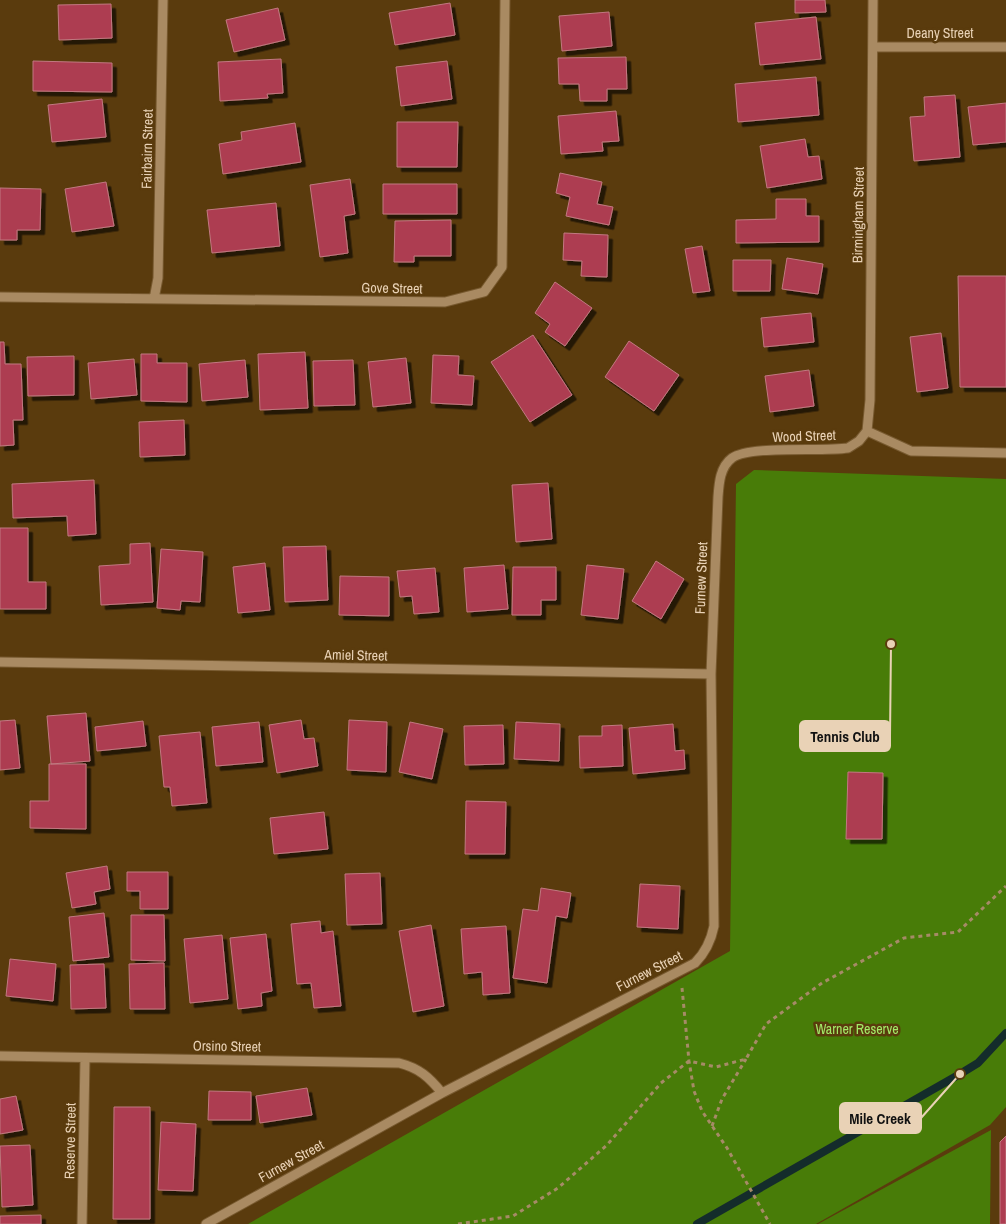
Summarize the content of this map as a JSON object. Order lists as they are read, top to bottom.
{
  "streets": {
    "street": [
      "Deany Street",
      "Fairbairn Street",
      "Birmingham Street",
      "Gove Street",
      "Wood Street",
      "Furnew Street",
      "Amiel Street",
      "Orsino Street",
      "Reserve Street"
    ]
  },
  "crossings": [
    ["Deany Street", "Birmingham Street"],
    ["Fairbairn Street", "Gove Street"],
    ["Birmingham Street", "Wood Street"],
    ["Wood Street", "Furnew Street"],
    ["Furnew Street", "Amiel Street"],
    ["Furnew Street", "Orsino Street"],
    ["Orsino Street", "Reserve Street"]
  ],
  "parks": ["Warner Reserve"],
  "places": ["Tennis Club", "Mile Creek"]
}
